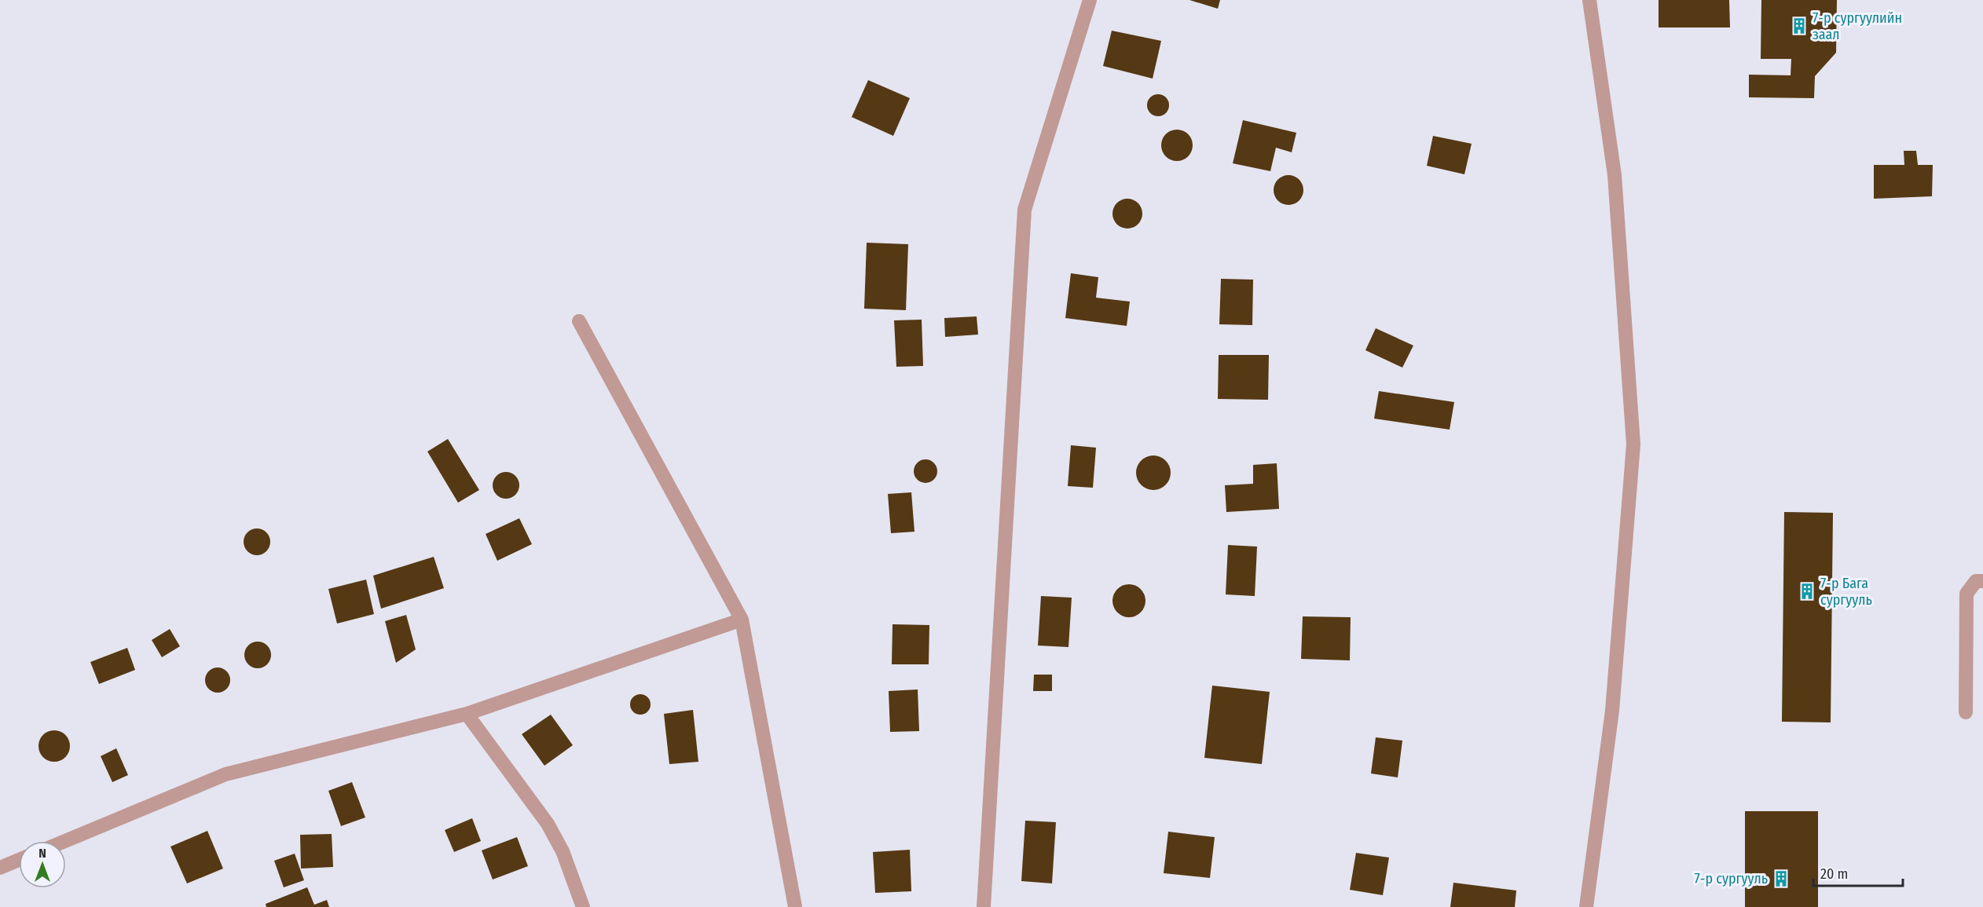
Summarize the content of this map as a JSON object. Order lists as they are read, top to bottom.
{
  "places": {
    "building": ["7-р сургуулийн заал", "7-р Бага сургууль", "7-р сургууль"]
  },
  "scale_bar": "20 m",
  "north": "top"
}
